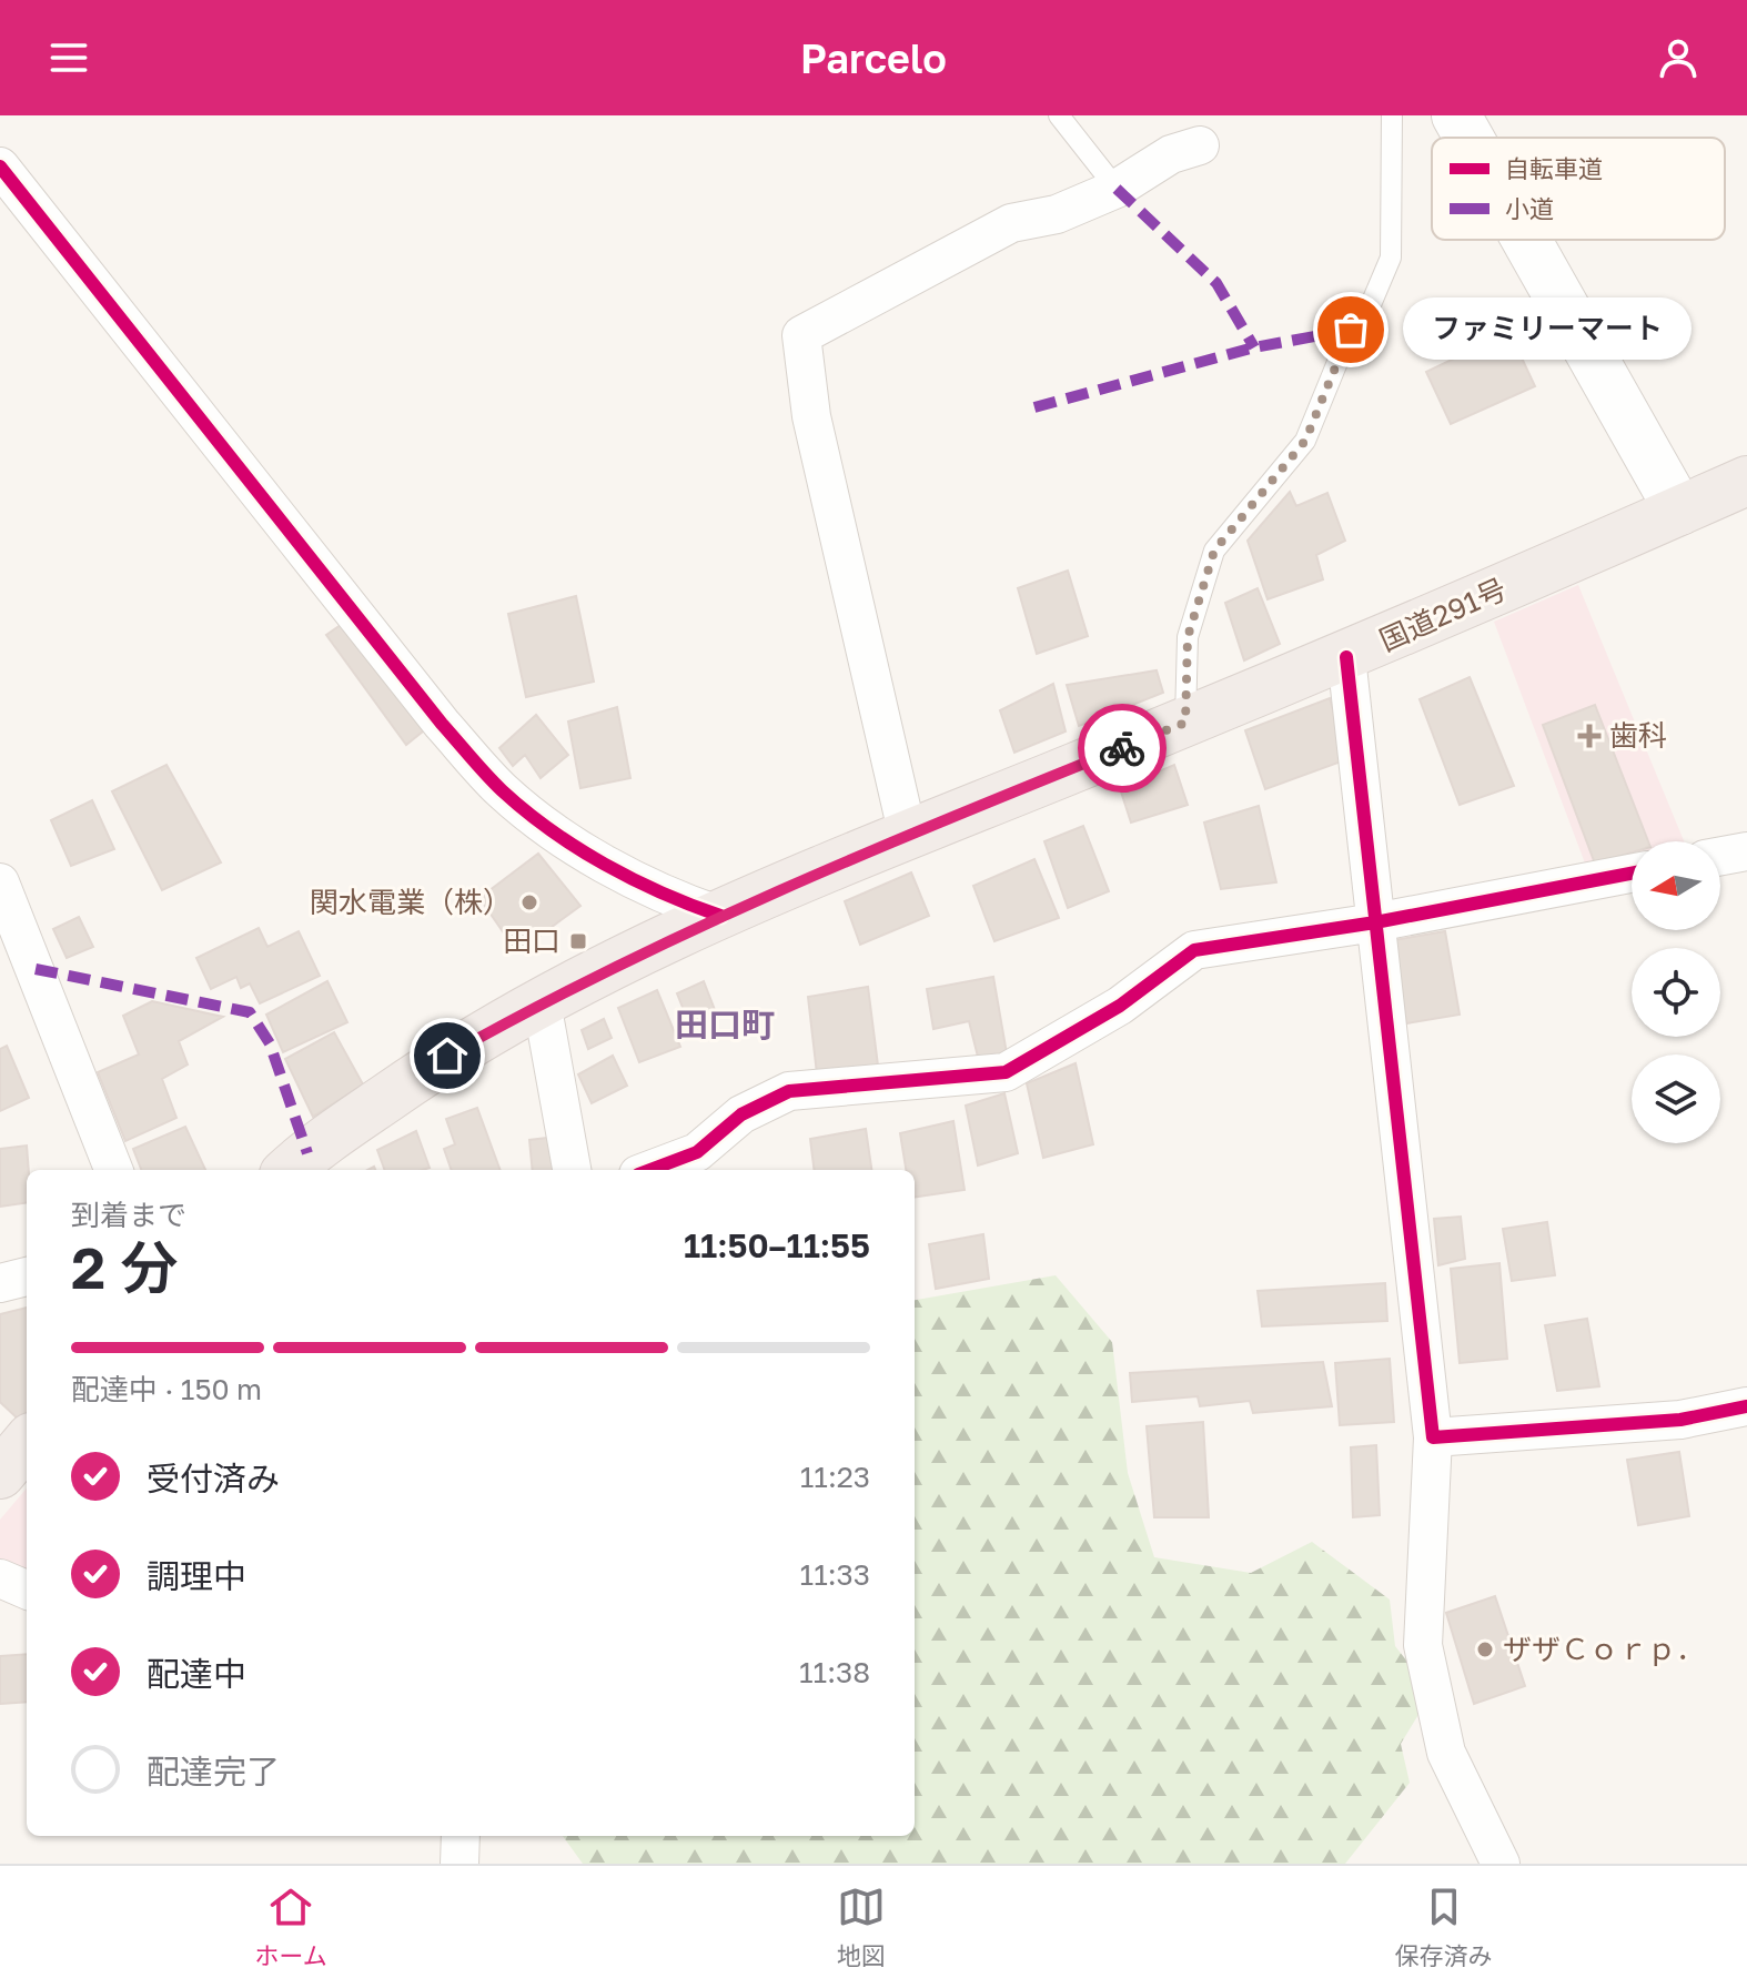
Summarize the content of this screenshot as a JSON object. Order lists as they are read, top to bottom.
{
  "streets": {
    "highway": ["国道291号"]
  },
  "districts": ["田口町"],
  "places": {
    "other": ["ファミリーマート", "関水電業（株）", "ザザＣｏｒｐ．"],
    "health": ["歯科"],
    "transit": ["田口"]
  },
  "legend": ["自転車道", "小道"],
  "north": "left",
  "page": {
    "header": "Parcelo",
    "bubble": "ファミリーマート",
    "heading": ["2 分", "到着まで", "11:50–11:55"],
    "bar": "配達中 · 150 m",
    "list": [
      ["受付済み", "11:23"],
      ["調理中", "11:33"],
      ["配達中", "11:38"],
      "配達完了"
    ],
    "tabs": ["ホーム", "地図", "保存済み"]
  }
}
